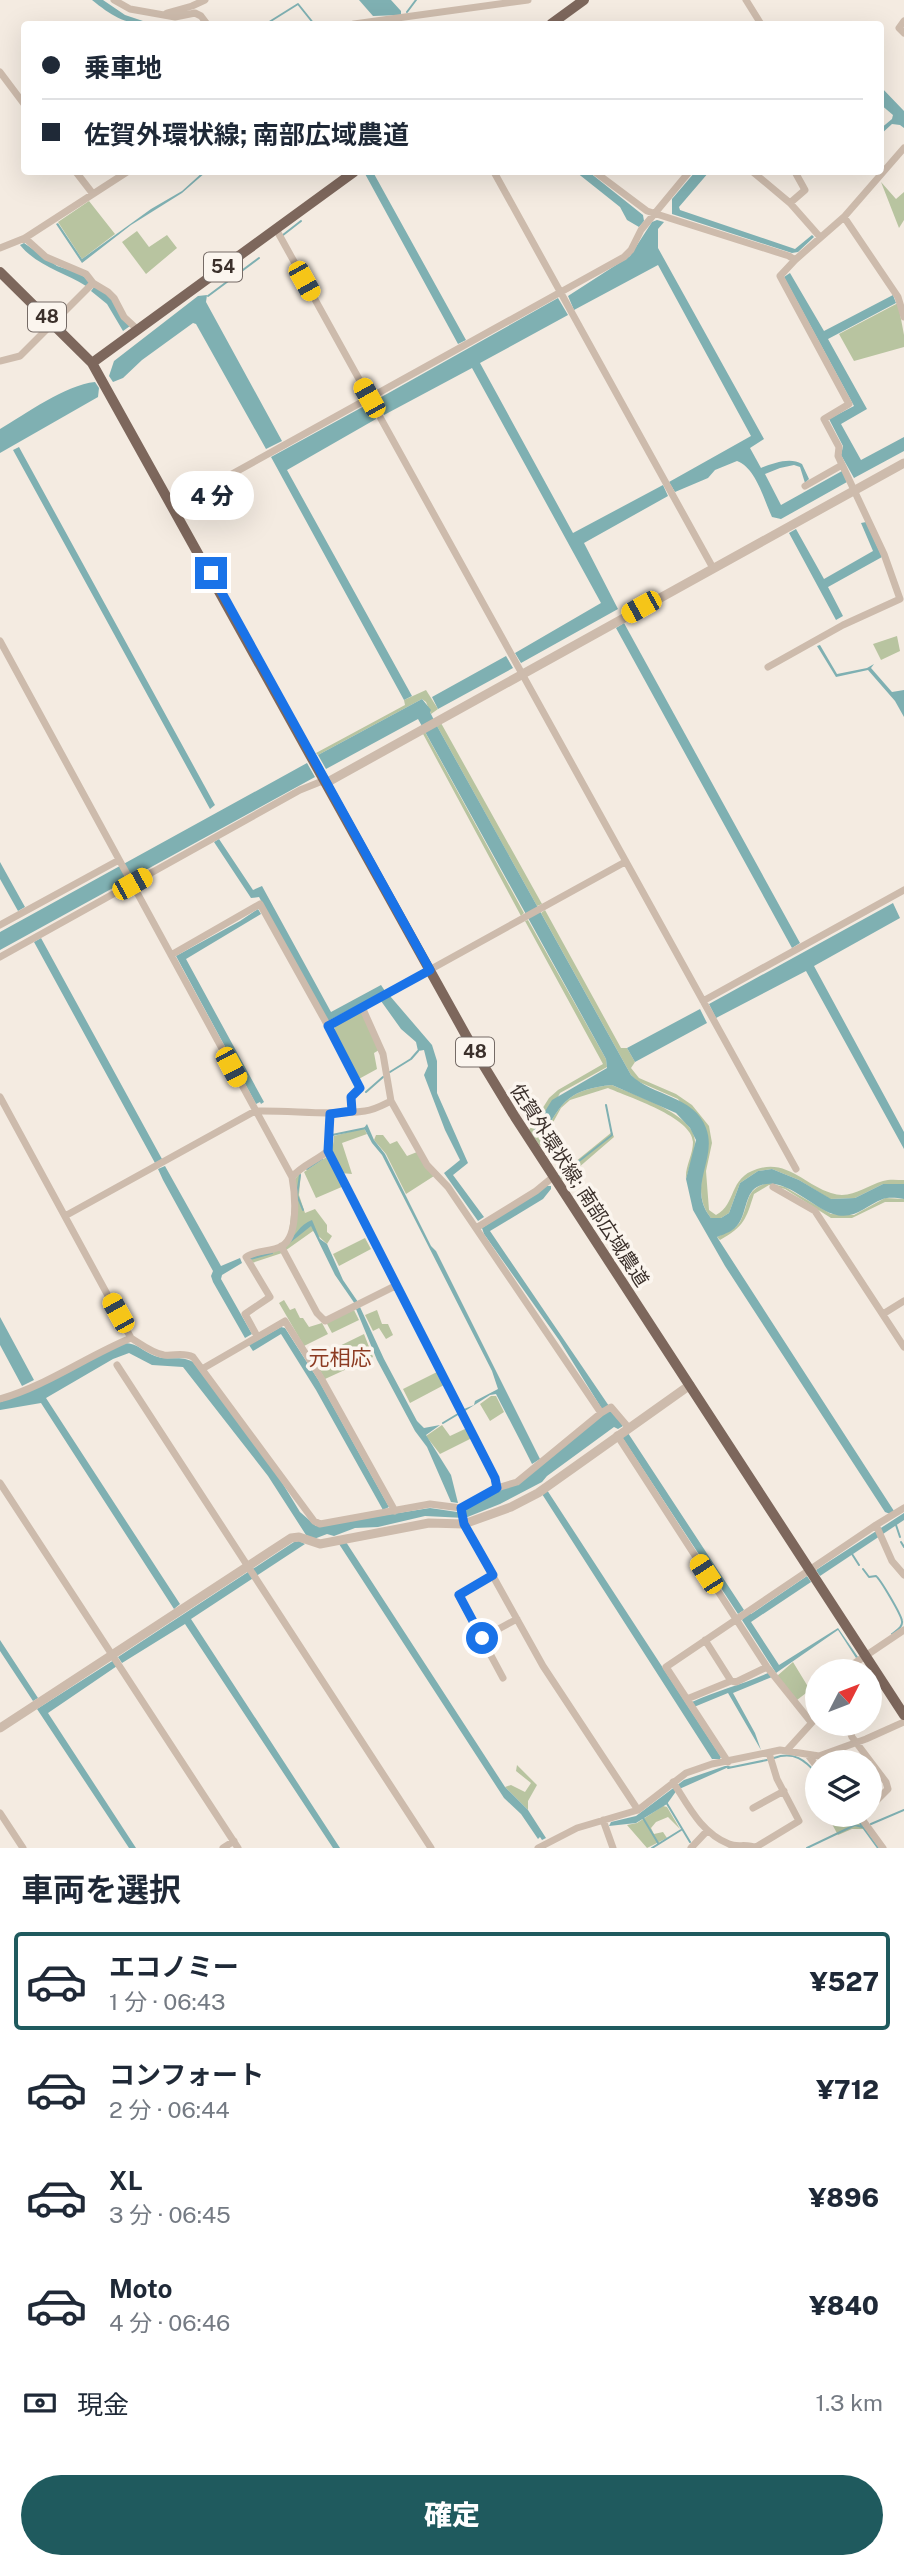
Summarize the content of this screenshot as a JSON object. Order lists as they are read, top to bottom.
{
  "streets": {
    "main road": ["54", "48", "佐賀外環状線; 南部広域農道"]
  },
  "crossings": [
    ["54", "48"],
    ["54", "佐賀外環状線; 南部広域農道"],
    ["48", "佐賀外環状線; 南部広域農道"]
  ],
  "districts": ["元相応"],
  "north": "top right",
  "page": {
    "banner": ["乗車地", "佐賀外環状線; 南部広域農道"],
    "bubble": "4 分",
    "heading": "車両を選択",
    "list": [
      {
        "name": "エコノミー",
        "note": "1 分 · 06:43",
        "value": "¥527"
      },
      {
        "name": "コンフォート",
        "note": "2 分 · 06:44",
        "value": "¥712"
      },
      {
        "name": "XL",
        "note": "3 分 · 06:45",
        "value": "¥896"
      },
      {
        "name": "Moto",
        "note": "4 分 · 06:46",
        "value": "¥840"
      }
    ],
    "pay": ["現金", "1.3 km"],
    "buttons": "確定"
  }
}
